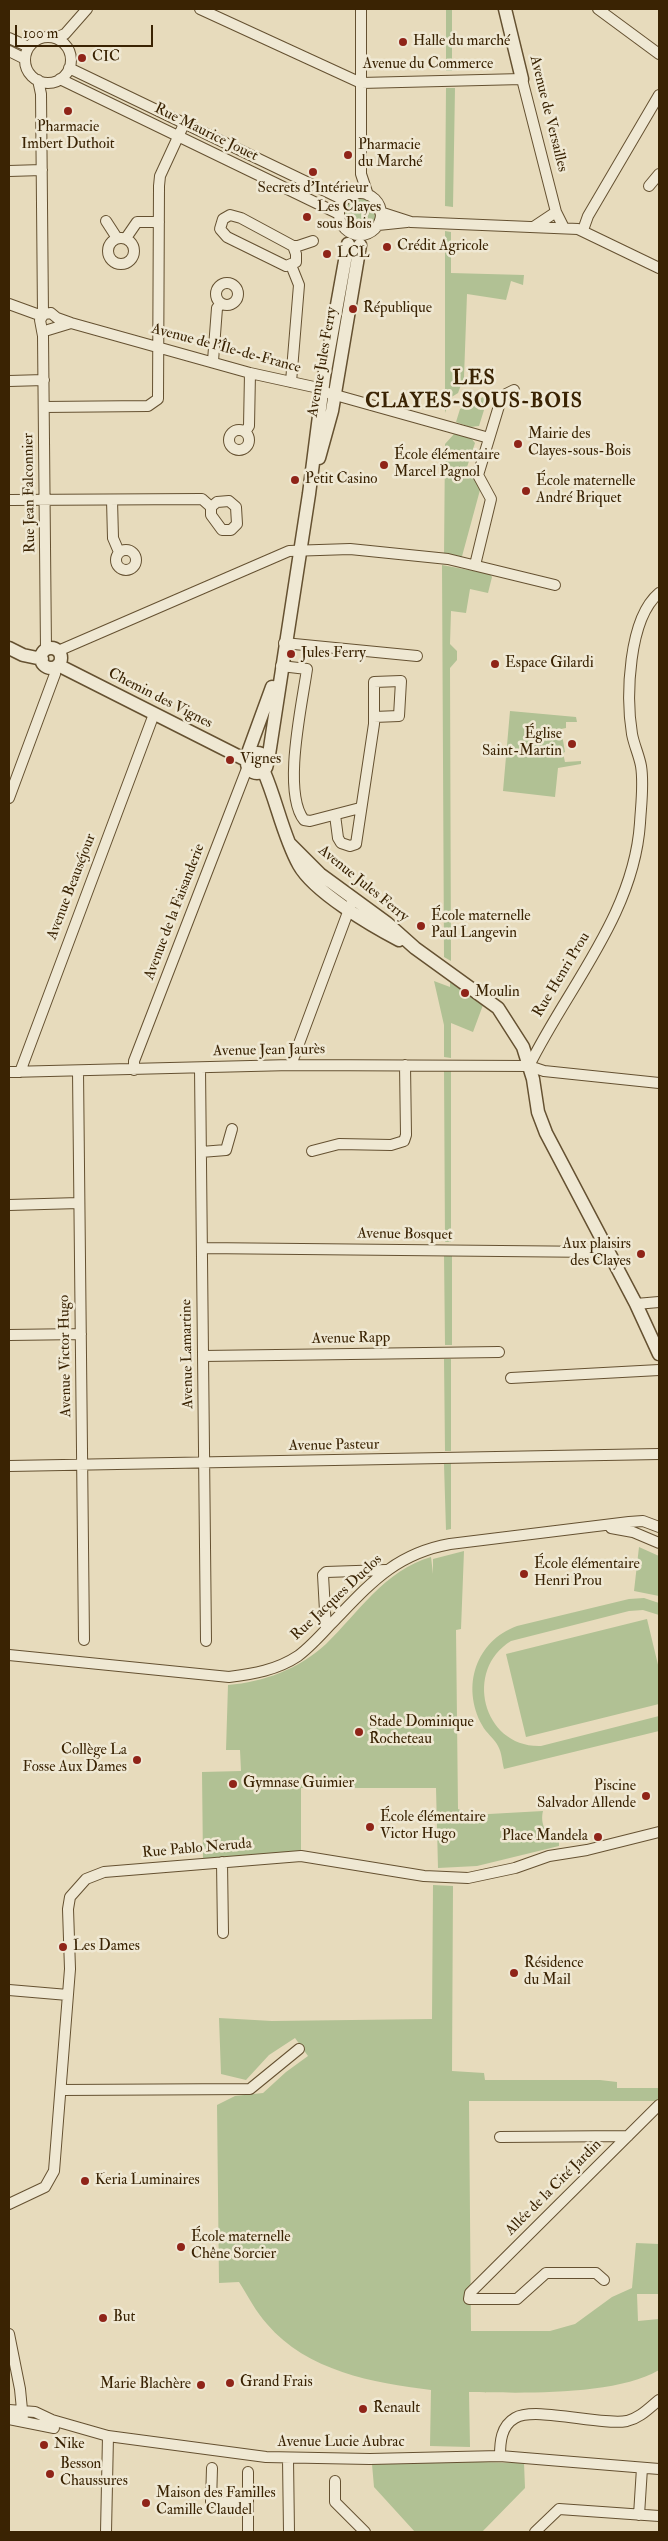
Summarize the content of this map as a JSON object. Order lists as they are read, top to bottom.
{
  "streets": {
    "street": [
      "Avenue du Commerce",
      "Avenue de Versailles",
      "Rue Maurice Jouet",
      "Avenue de l'Île-de-France",
      "Avenue Jules Ferry",
      "Rue Jean Falconnier",
      "Chemin des Vignes",
      "Avenue Beauséjour",
      "Avenue de la Faisanderie",
      "Rue Henri Prou",
      "Avenue Jean Jaurès",
      "Avenue Bosquet",
      "Avenue Rapp",
      "Avenue Lamartine",
      "Avenue Victor Hugo",
      "Avenue Pasteur",
      "Rue Jacques Duclos",
      "Rue Pablo Neruda",
      "Allée de la Cité Jardin",
      "Avenue Lucie Aubrac"
    ]
  },
  "crossings": [
    ["Avenue du Commerce", "Avenue de Versailles"],
    ["Rue Maurice Jouet", "Avenue Jules Ferry"],
    ["Rue Maurice Jouet", "Rue Jean Falconnier"],
    ["Avenue de l'Île-de-France", "Avenue Jules Ferry"],
    ["Avenue de l'Île-de-France", "Rue Jean Falconnier"],
    ["Avenue Jules Ferry", "Chemin des Vignes"],
    ["Avenue Jules Ferry", "Avenue de la Faisanderie"],
    ["Avenue Jules Ferry", "Rue Henri Prou"],
    ["Avenue Jules Ferry", "Avenue Jean Jaurès"],
    ["Rue Jean Falconnier", "Chemin des Vignes"],
    ["Chemin des Vignes", "Avenue Beauséjour"],
    ["Chemin des Vignes", "Avenue de la Faisanderie"],
    ["Avenue Beauséjour", "Avenue Jean Jaurès"],
    ["Avenue de la Faisanderie", "Avenue Jean Jaurès"],
    ["Rue Henri Prou", "Avenue Jean Jaurès"],
    ["Avenue Jean Jaurès", "Avenue Lamartine"],
    ["Avenue Jean Jaurès", "Avenue Victor Hugo"],
    ["Avenue Bosquet", "Avenue Lamartine"],
    ["Avenue Rapp", "Avenue Lamartine"],
    ["Avenue Lamartine", "Avenue Pasteur"],
    ["Avenue Victor Hugo", "Avenue Pasteur"]
  ],
  "districts": ["LES CLAYES-SOUS-BOIS"],
  "places": [
    "Halle du marché",
    "CIC",
    "Pharmacie Imbert Duthoit",
    "Pharmacie du Marché",
    "Secrets d'Intérieur",
    "Les Clayes sous Bois",
    "Crédit Agricole",
    "LCL",
    "République",
    "Mairie des Clayes-sous-Bois",
    "École élémentaire Marcel Pagnol",
    "Petit Casino",
    "École maternelle André Briquet",
    "Jules Ferry",
    "Espace Gilardi",
    "Église Saint-Martin",
    "Vignes",
    "École maternelle Paul Langevin",
    "Moulin",
    "Aux plaisirs des Clayes",
    "École élémentaire Henri Prou",
    "Stade Dominique Rocheteau",
    "Collège La Fosse Aux Dames",
    "Gymnase Guimier",
    "Piscine Salvador Allende",
    "École élémentaire Victor Hugo",
    "Place Mandela",
    "Les Dames",
    "Résidence du Mail",
    "Keria Luminaires",
    "École maternelle Chêne Sorcier",
    "But",
    "Grand Frais",
    "Marie Blachère",
    "Renault",
    "Nike",
    "Besson Chaussures",
    "Maison des Familles Camille Claudel"
  ],
  "scale_bar": "100 m"
}
